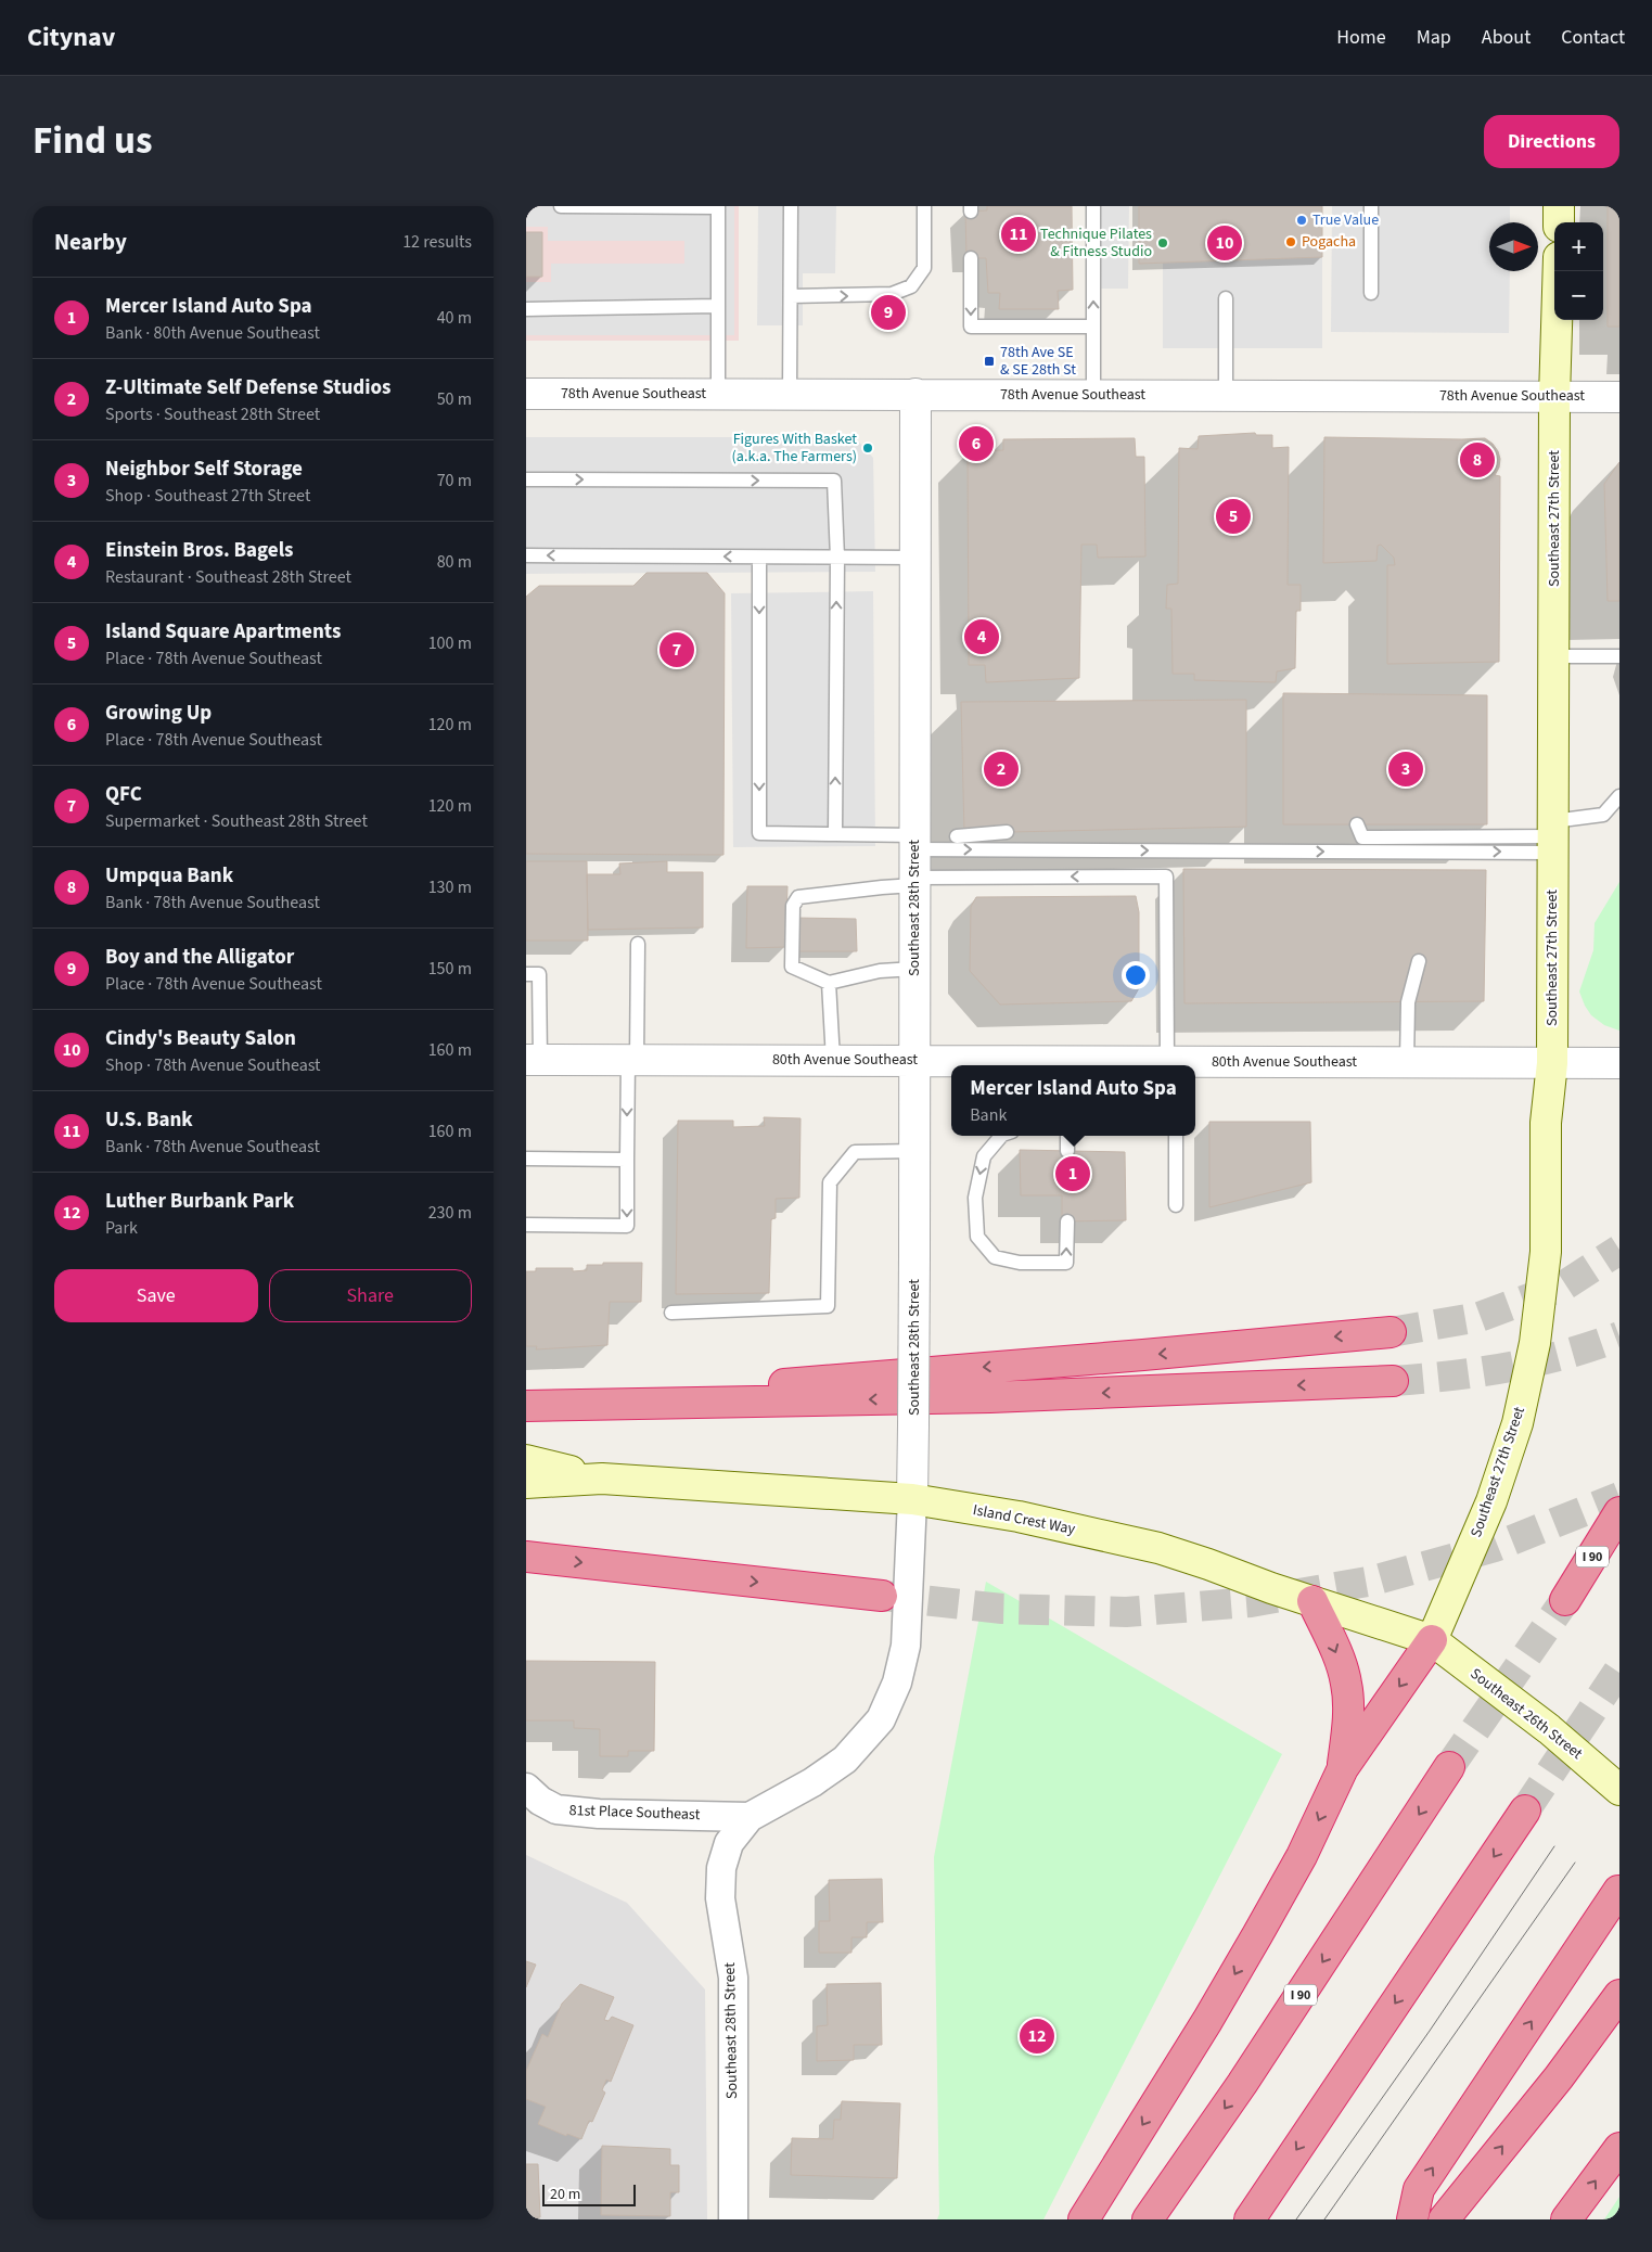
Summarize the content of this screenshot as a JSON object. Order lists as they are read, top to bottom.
{
  "streets": {
    "highway": ["I 90"],
    "main road": ["Southeast 27th Street", "Island Crest Way", "Southeast 26th Street"],
    "street": [
      "78th Avenue Southeast",
      "Southeast 28th Street",
      "80th Avenue Southeast",
      "81st Place Southeast"
    ]
  },
  "crossings": [
    ["78th Avenue Southeast", "Southeast 27th Street"],
    ["78th Avenue Southeast", "Southeast 28th Street"],
    ["Southeast 27th Street", "80th Avenue Southeast"],
    ["Southeast 27th Street", "Island Crest Way"],
    ["Southeast 27th Street", "Southeast 26th Street"],
    ["Southeast 28th Street", "80th Avenue Southeast"],
    ["Southeast 28th Street", "Island Crest Way"],
    ["Southeast 28th Street", "81st Place Southeast"],
    ["Island Crest Way", "Southeast 26th Street"]
  ],
  "places": {
    "other": [
      "True Value",
      "Pogacha",
      "Technique Pilates & Fitness Studio",
      "Figures With Basket (a.k.a. The Farmers)"
    ],
    "transit": ["78th Ave SE & SE 28th St"]
  },
  "scale_bar": "20 m",
  "north": "right",
  "page": {
    "header": "Citynav",
    "nav": [
      "Home",
      "Map",
      "About",
      "Contact"
    ],
    "title": "Find us",
    "buttons": [
      "Directions",
      ["Save", "Share"]
    ],
    "heading": ["Nearby", "12 results"],
    "pins": [
      "11",
      "10",
      "9",
      "6",
      "8",
      "5",
      "4",
      "7",
      "2",
      "3",
      "1",
      "12"
    ],
    "map_buttons": ["+", "−"],
    "list": [
      {
        "mark": "1",
        "name": "Mercer Island Auto Spa",
        "note": "Bank · 80th Avenue Southeast",
        "value": "40 m"
      },
      {
        "mark": "2",
        "name": "Z-Ultimate Self Defense Studios",
        "note": "Sports · Southeast 28th Street",
        "value": "50 m"
      },
      {
        "mark": "3",
        "name": "Neighbor Self Storage",
        "note": "Shop · Southeast 27th Street",
        "value": "70 m"
      },
      {
        "mark": "4",
        "name": "Einstein Bros. Bagels",
        "note": "Restaurant · Southeast 28th Street",
        "value": "80 m"
      },
      {
        "mark": "5",
        "name": "Island Square Apartments",
        "note": "Place · 78th Avenue Southeast",
        "value": "100 m"
      },
      {
        "mark": "6",
        "name": "Growing Up",
        "note": "Place · 78th Avenue Southeast",
        "value": "120 m"
      },
      {
        "mark": "7",
        "name": "QFC",
        "note": "Supermarket · Southeast 28th Street",
        "value": "120 m"
      },
      {
        "mark": "8",
        "name": "Umpqua Bank",
        "note": "Bank · 78th Avenue Southeast",
        "value": "130 m"
      },
      {
        "mark": "9",
        "name": "Boy and the Alligator",
        "note": "Place · 78th Avenue Southeast",
        "value": "150 m"
      },
      {
        "mark": "10",
        "name": "Cindy's Beauty Salon",
        "note": "Shop · 78th Avenue Southeast",
        "value": "160 m"
      },
      {
        "mark": "11",
        "name": "U.S. Bank",
        "note": "Bank · 78th Avenue Southeast",
        "value": "160 m"
      },
      {
        "mark": "12",
        "name": "Luther Burbank Park",
        "note": "Park",
        "value": "230 m"
      }
    ],
    "popup": ["Mercer Island Auto Spa", "Bank"],
    "scale": "20 m"
  }
}
